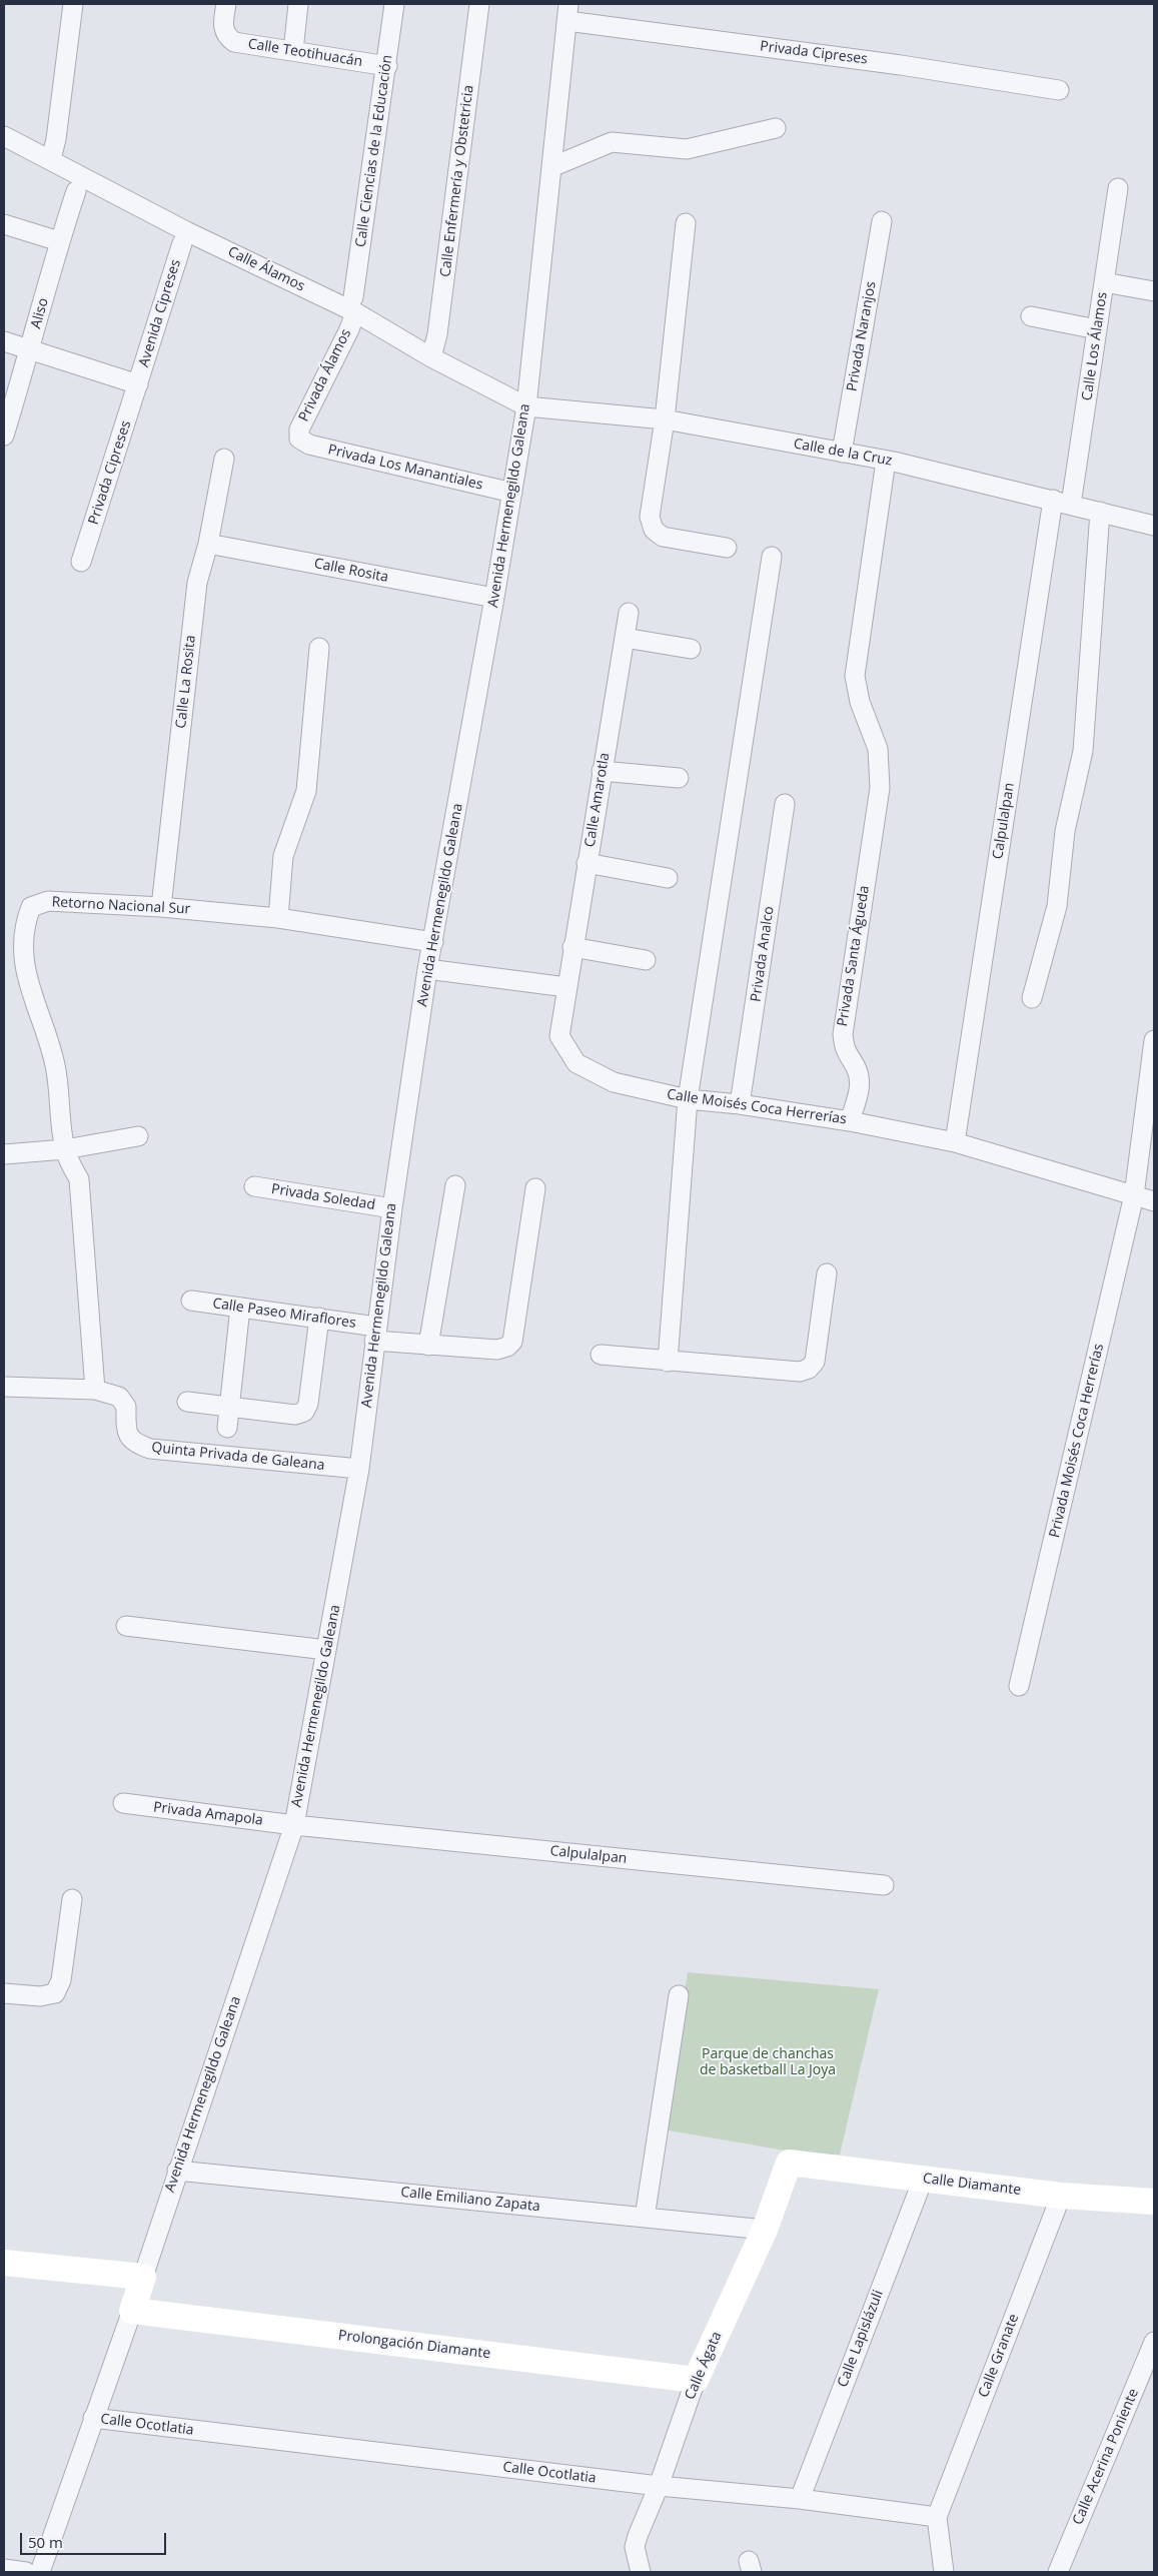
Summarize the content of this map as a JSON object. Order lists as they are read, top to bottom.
{
  "streets": {
    "street": [
      "Calle Teotihuacán",
      "Privada Cipreses",
      "Calle Ciencias de la Educación",
      "Calle Enfermería y Obstetricia",
      "Calle Álamos",
      "Aliso",
      "Avenida Cipreses",
      "Privada Naranjos",
      "Calle Los Álamos",
      "Privada Álamos",
      "Calle de la Cruz",
      "Privada Los Manantiales",
      "Avenida Hermenegildo Galeana",
      "Calle Rosita",
      "Calle La Rosita",
      "Calle Amarotla",
      "Calpulalpan",
      "Retorno Nacional Sur",
      "Privada Analco",
      "Privada Santa Águeda",
      "Calle Moisés Coca Herrerías",
      "Privada Soledad",
      "Calle Paseo Miraflores",
      "Privada Moisés Coca Herrerías",
      "Quinta Privada de Galeana",
      "Privada Amapola",
      "Calle Diamante",
      "Calle Emiliano Zapata",
      "Calle Lapislázuli",
      "Prolongación Diamante",
      "Calle Granate",
      "Calle Ágata",
      "Calle Ocotlatia",
      "Calle Acerina Poniente"
    ]
  },
  "crossings": [
    ["Calle Teotihuacán", "Calle Ciencias de la Educación"],
    ["Privada Cipreses", "Avenida Cipreses"],
    ["Privada Cipreses", "Avenida Hermenegildo Galeana"],
    ["Calle Ciencias de la Educación", "Calle Álamos"],
    ["Calle Ciencias de la Educación", "Privada Álamos"],
    ["Calle Enfermería y Obstetricia", "Calle Álamos"],
    ["Calle Álamos", "Privada Álamos"],
    ["Calle Álamos", "Calle de la Cruz"],
    ["Calle Álamos", "Avenida Hermenegildo Galeana"],
    ["Privada Naranjos", "Calle de la Cruz"],
    ["Calle Los Álamos", "Calle de la Cruz"],
    ["Privada Álamos", "Privada Los Manantiales"],
    ["Calle de la Cruz", "Avenida Hermenegildo Galeana"],
    ["Calle de la Cruz", "Calpulalpan"],
    ["Calle de la Cruz", "Privada Santa Águeda"],
    ["Privada Los Manantiales", "Avenida Hermenegildo Galeana"],
    ["Avenida Hermenegildo Galeana", "Calle Rosita"],
    ["Avenida Hermenegildo Galeana", "Calpulalpan"],
    ["Avenida Hermenegildo Galeana", "Retorno Nacional Sur"],
    ["Avenida Hermenegildo Galeana", "Privada Soledad"],
    ["Avenida Hermenegildo Galeana", "Calle Paseo Miraflores"],
    ["Avenida Hermenegildo Galeana", "Quinta Privada de Galeana"],
    ["Avenida Hermenegildo Galeana", "Privada Amapola"],
    ["Avenida Hermenegildo Galeana", "Calle Emiliano Zapata"],
    ["Avenida Hermenegildo Galeana", "Prolongación Diamante"],
    ["Avenida Hermenegildo Galeana", "Calle Ocotlatia"],
    ["Calle Rosita", "Calle La Rosita"],
    ["Calle La Rosita", "Retorno Nacional Sur"],
    ["Calle Amarotla", "Calle Moisés Coca Herrerías"],
    ["Calpulalpan", "Calle Moisés Coca Herrerías"],
    ["Calpulalpan", "Privada Amapola"],
    ["Retorno Nacional Sur", "Quinta Privada de Galeana"],
    ["Privada Analco", "Calle Moisés Coca Herrerías"],
    ["Privada Santa Águeda", "Calle Moisés Coca Herrerías"],
    ["Calle Moisés Coca Herrerías", "Privada Moisés Coca Herrerías"],
    ["Calle Diamante", "Calle Lapislázuli"],
    ["Calle Diamante", "Calle Granate"],
    ["Calle Diamante", "Calle Ágata"],
    ["Calle Emiliano Zapata", "Calle Ágata"],
    ["Calle Lapislázuli", "Calle Ocotlatia"],
    ["Prolongación Diamante", "Calle Ágata"],
    ["Calle Granate", "Calle Ocotlatia"],
    ["Calle Ágata", "Calle Ocotlatia"]
  ],
  "parks": ["Parque de chanchas de basketball La Joya"],
  "scale_bar": "50 m"
}
